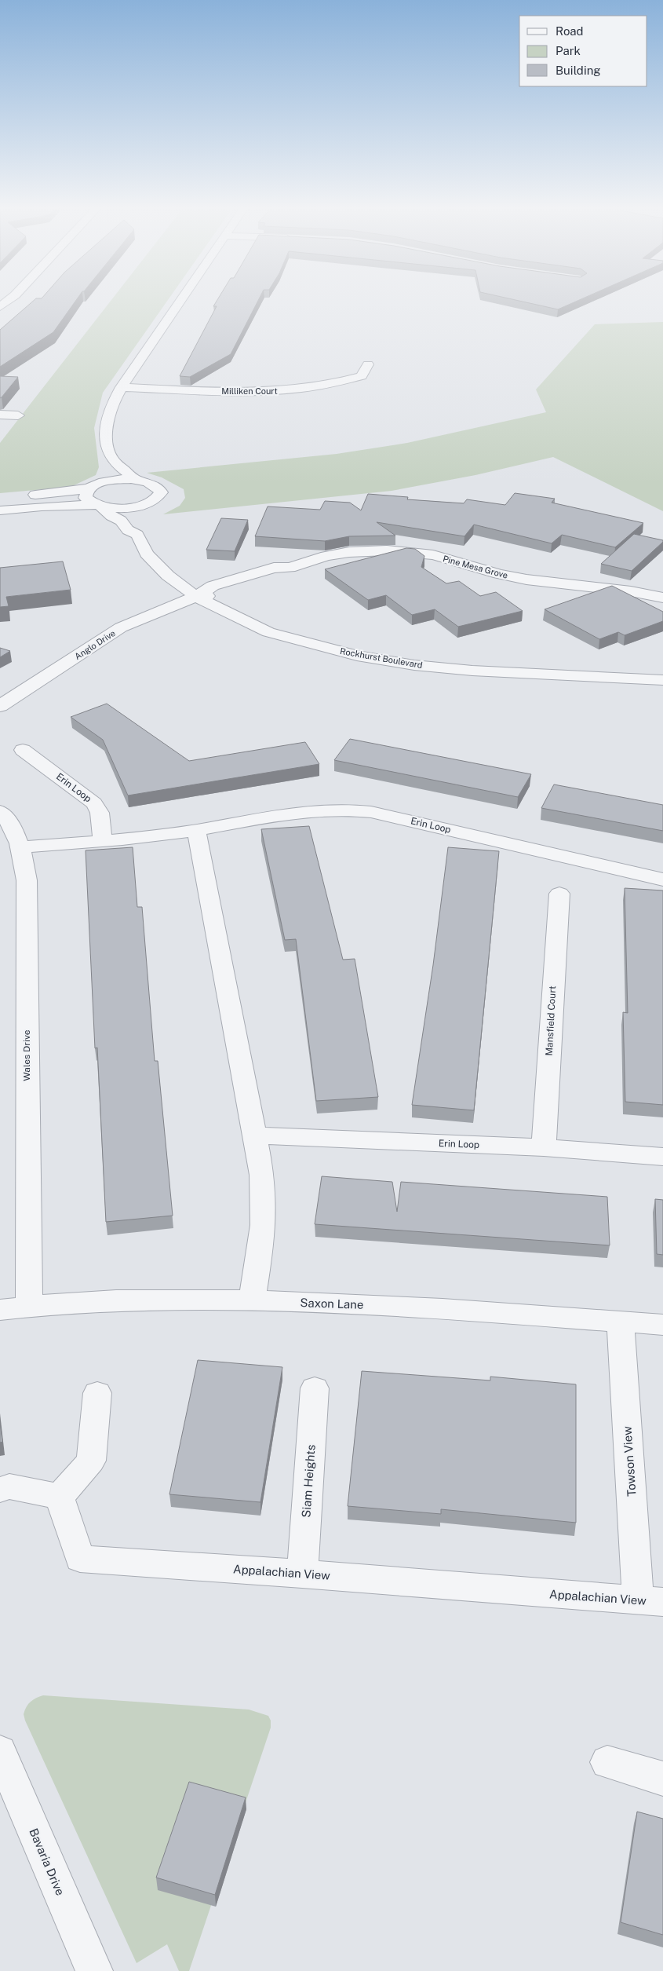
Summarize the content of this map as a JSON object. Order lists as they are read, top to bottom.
{
  "streets": {
    "street": [
      "Milliken Court",
      "Pine Mesa Grove",
      "Anglo Drive",
      "Rockhurst Boulevard",
      "Erin Loop",
      "Mansfield Court",
      "Wales Drive",
      "Saxon Lane",
      "Towson View",
      "Siam Heights",
      "Appalachian View",
      "Bavaria Drive"
    ]
  },
  "crossings": [
    ["Pine Mesa Grove", "Anglo Drive"],
    ["Pine Mesa Grove", "Rockhurst Boulevard"],
    ["Anglo Drive", "Rockhurst Boulevard"],
    ["Erin Loop", "Mansfield Court"],
    ["Erin Loop", "Wales Drive"],
    ["Wales Drive", "Saxon Lane"],
    ["Saxon Lane", "Towson View"],
    ["Towson View", "Appalachian View"],
    ["Siam Heights", "Appalachian View"]
  ],
  "legend": ["Road", "Park", "Building"]
}
